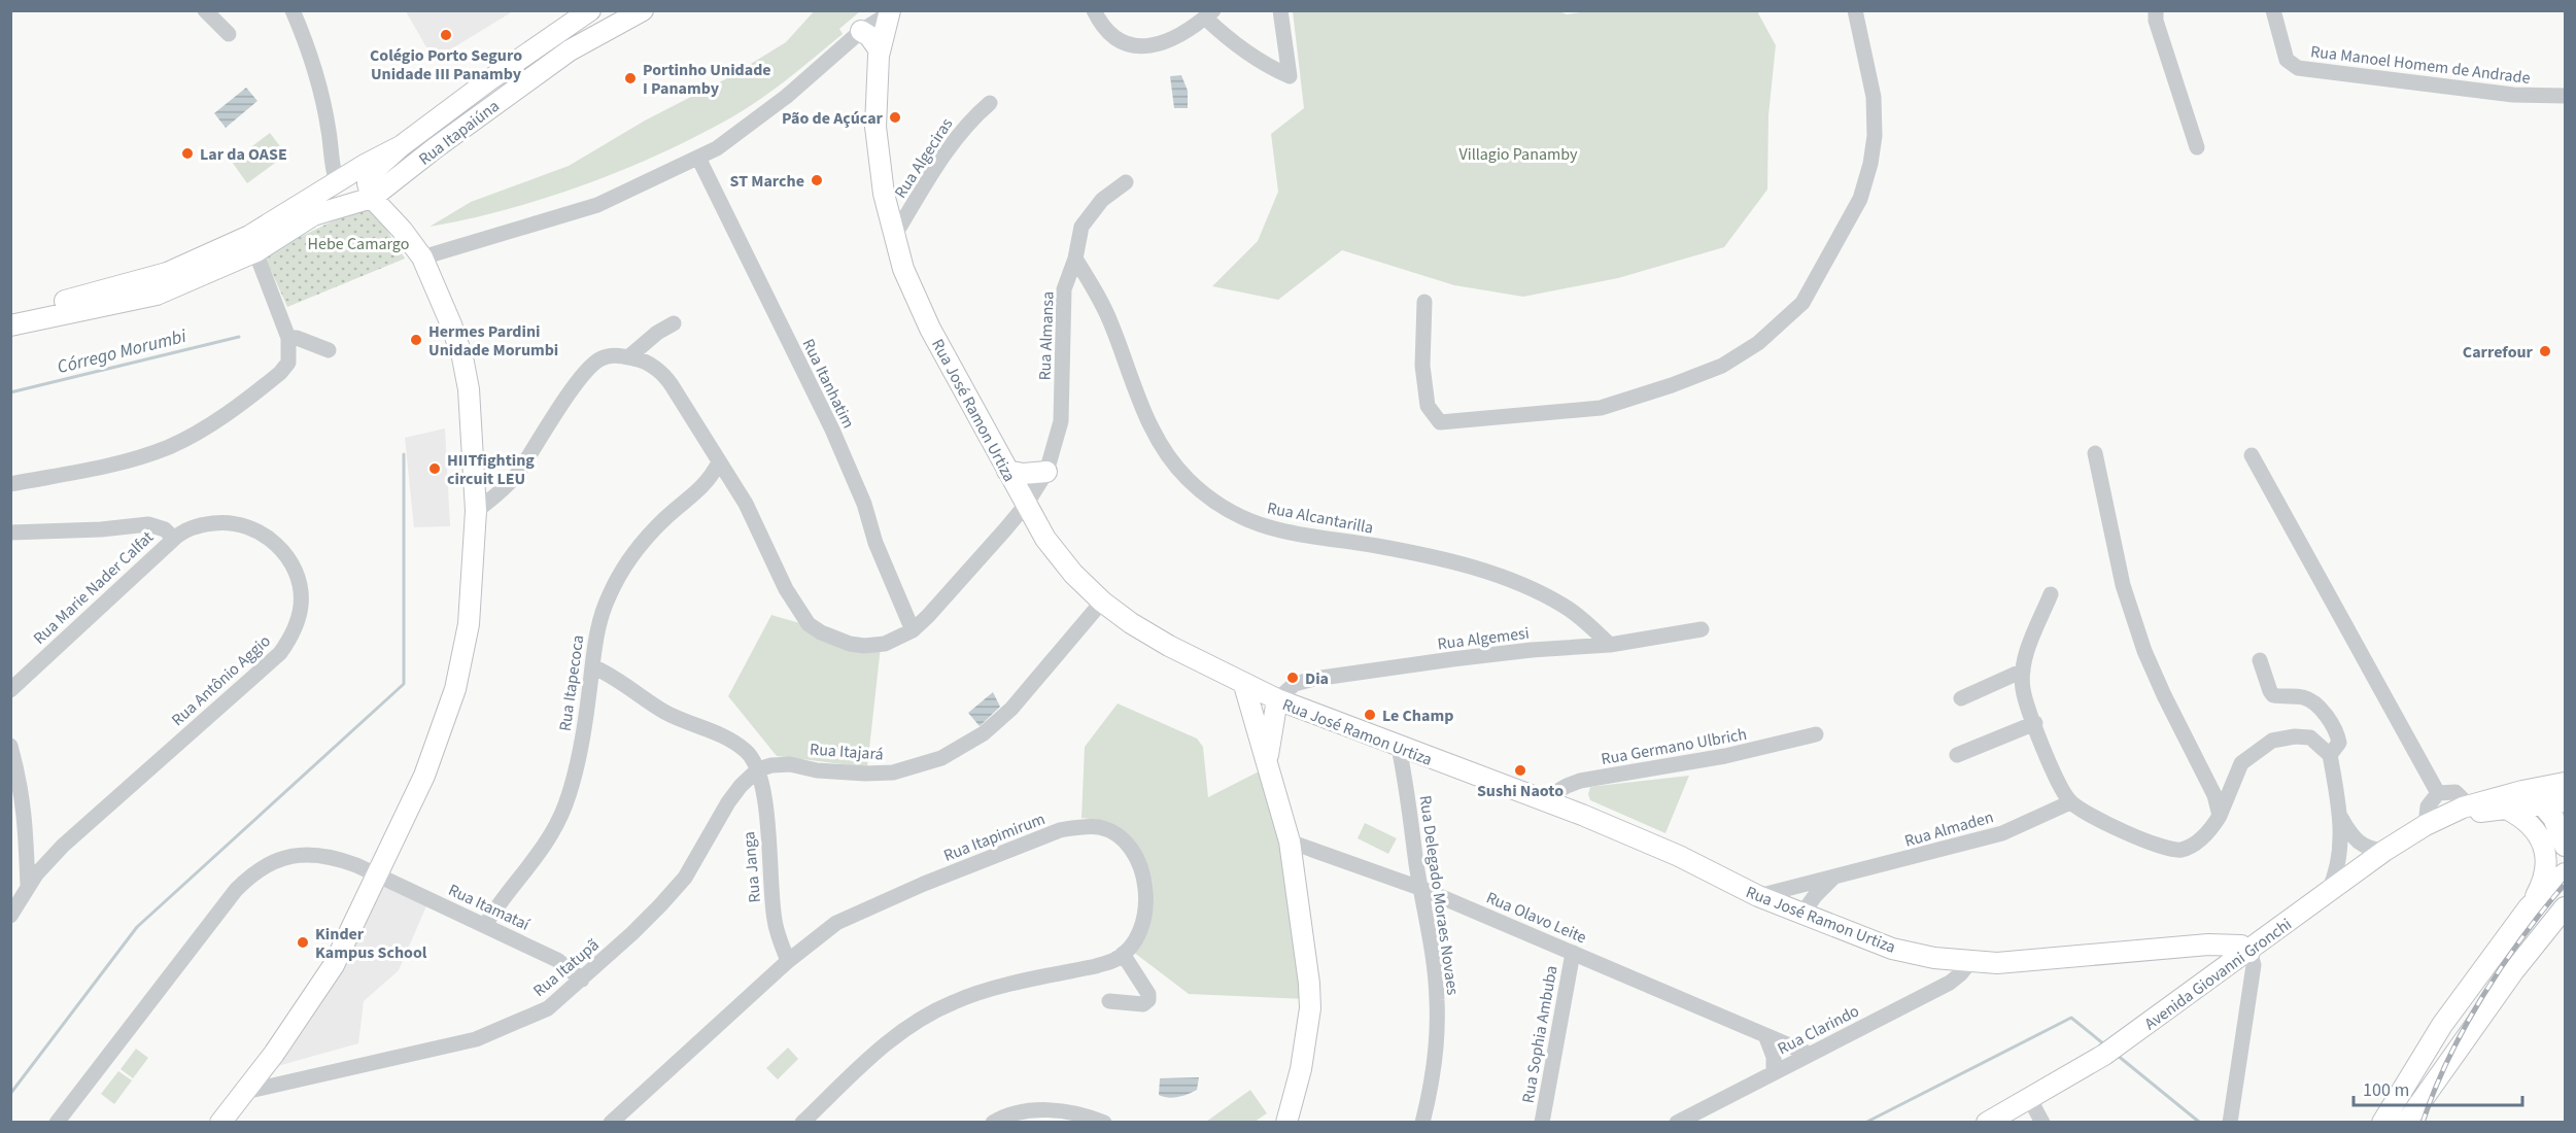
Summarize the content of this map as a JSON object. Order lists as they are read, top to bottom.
{
  "streets": {
    "main road": ["Rua Itapaiúna", "Rua José Ramon Urtiza", "Avenida Giovanni Gronchi"],
    "street": [
      "Rua Manoel Homem de Andrade",
      "Rua Algeciras",
      "Rua Almansa",
      "Rua Itanhatim",
      "Rua Alcantarilla",
      "Rua Marie Nader Calfat",
      "Rua Algemesi",
      "Rua Antônio Aggio",
      "Rua Itapecoca",
      "Rua Germano Ulbrich",
      "Rua Itajará",
      "Rua Almaden",
      "Rua Itapimirum",
      "Rua Janga",
      "Rua Delegado Moraes Novaes",
      "Rua Itamataí",
      "Rua Olavo Leite",
      "Rua Itatupã",
      "Rua Clarindo",
      "Rua Sophia Ambuba"
    ]
  },
  "crossings": [
    ["Rua Algeciras", "Rua José Ramon Urtiza"],
    ["Rua Almansa", "Rua Itanhatim"],
    ["Rua Almansa", "Rua José Ramon Urtiza"],
    ["Rua Almansa", "Rua Alcantarilla"],
    ["Rua Almansa", "Rua Itapecoca"],
    ["Rua José Ramon Urtiza", "Rua Algemesi"],
    ["Rua José Ramon Urtiza", "Rua Germano Ulbrich"],
    ["Rua José Ramon Urtiza", "Rua Itajará"],
    ["Rua José Ramon Urtiza", "Rua Almaden"],
    ["Rua José Ramon Urtiza", "Rua Delegado Moraes Novaes"],
    ["Rua José Ramon Urtiza", "Avenida Giovanni Gronchi"],
    ["Rua José Ramon Urtiza", "Rua Clarindo"],
    ["Rua Alcantarilla", "Rua Algemesi"],
    ["Rua Marie Nader Calfat", "Rua Antônio Aggio"],
    ["Rua Itapecoca", "Rua Itamataí"],
    ["Rua Itajará", "Rua Janga"],
    ["Rua Itajará", "Rua Itatupã"],
    ["Rua Itapimirum", "Rua Janga"],
    ["Rua Janga", "Rua Itatupã"],
    ["Rua Delegado Moraes Novaes", "Rua Olavo Leite"],
    ["Rua Itamataí", "Rua Itatupã"],
    ["Rua Olavo Leite", "Rua Clarindo"],
    ["Rua Olavo Leite", "Rua Sophia Ambuba"]
  ],
  "water": ["Córrego Morumbi"],
  "parks": ["Villagio Panamby", "Hebe Camargo"],
  "places": [
    "Colégio Porto Seguro Unidade III Panamby",
    "Portinho Unidade I Panamby",
    "Pão de Açúcar",
    "Lar da OASE",
    "ST Marche",
    "Hermes Pardini Unidade Morumbi",
    "Carrefour",
    "HIITfighting circuit LEU",
    "Dia",
    "Le Champ",
    "Sushi Naoto",
    "Kinder Kampus School"
  ],
  "scale_bar": "100 m"
}
